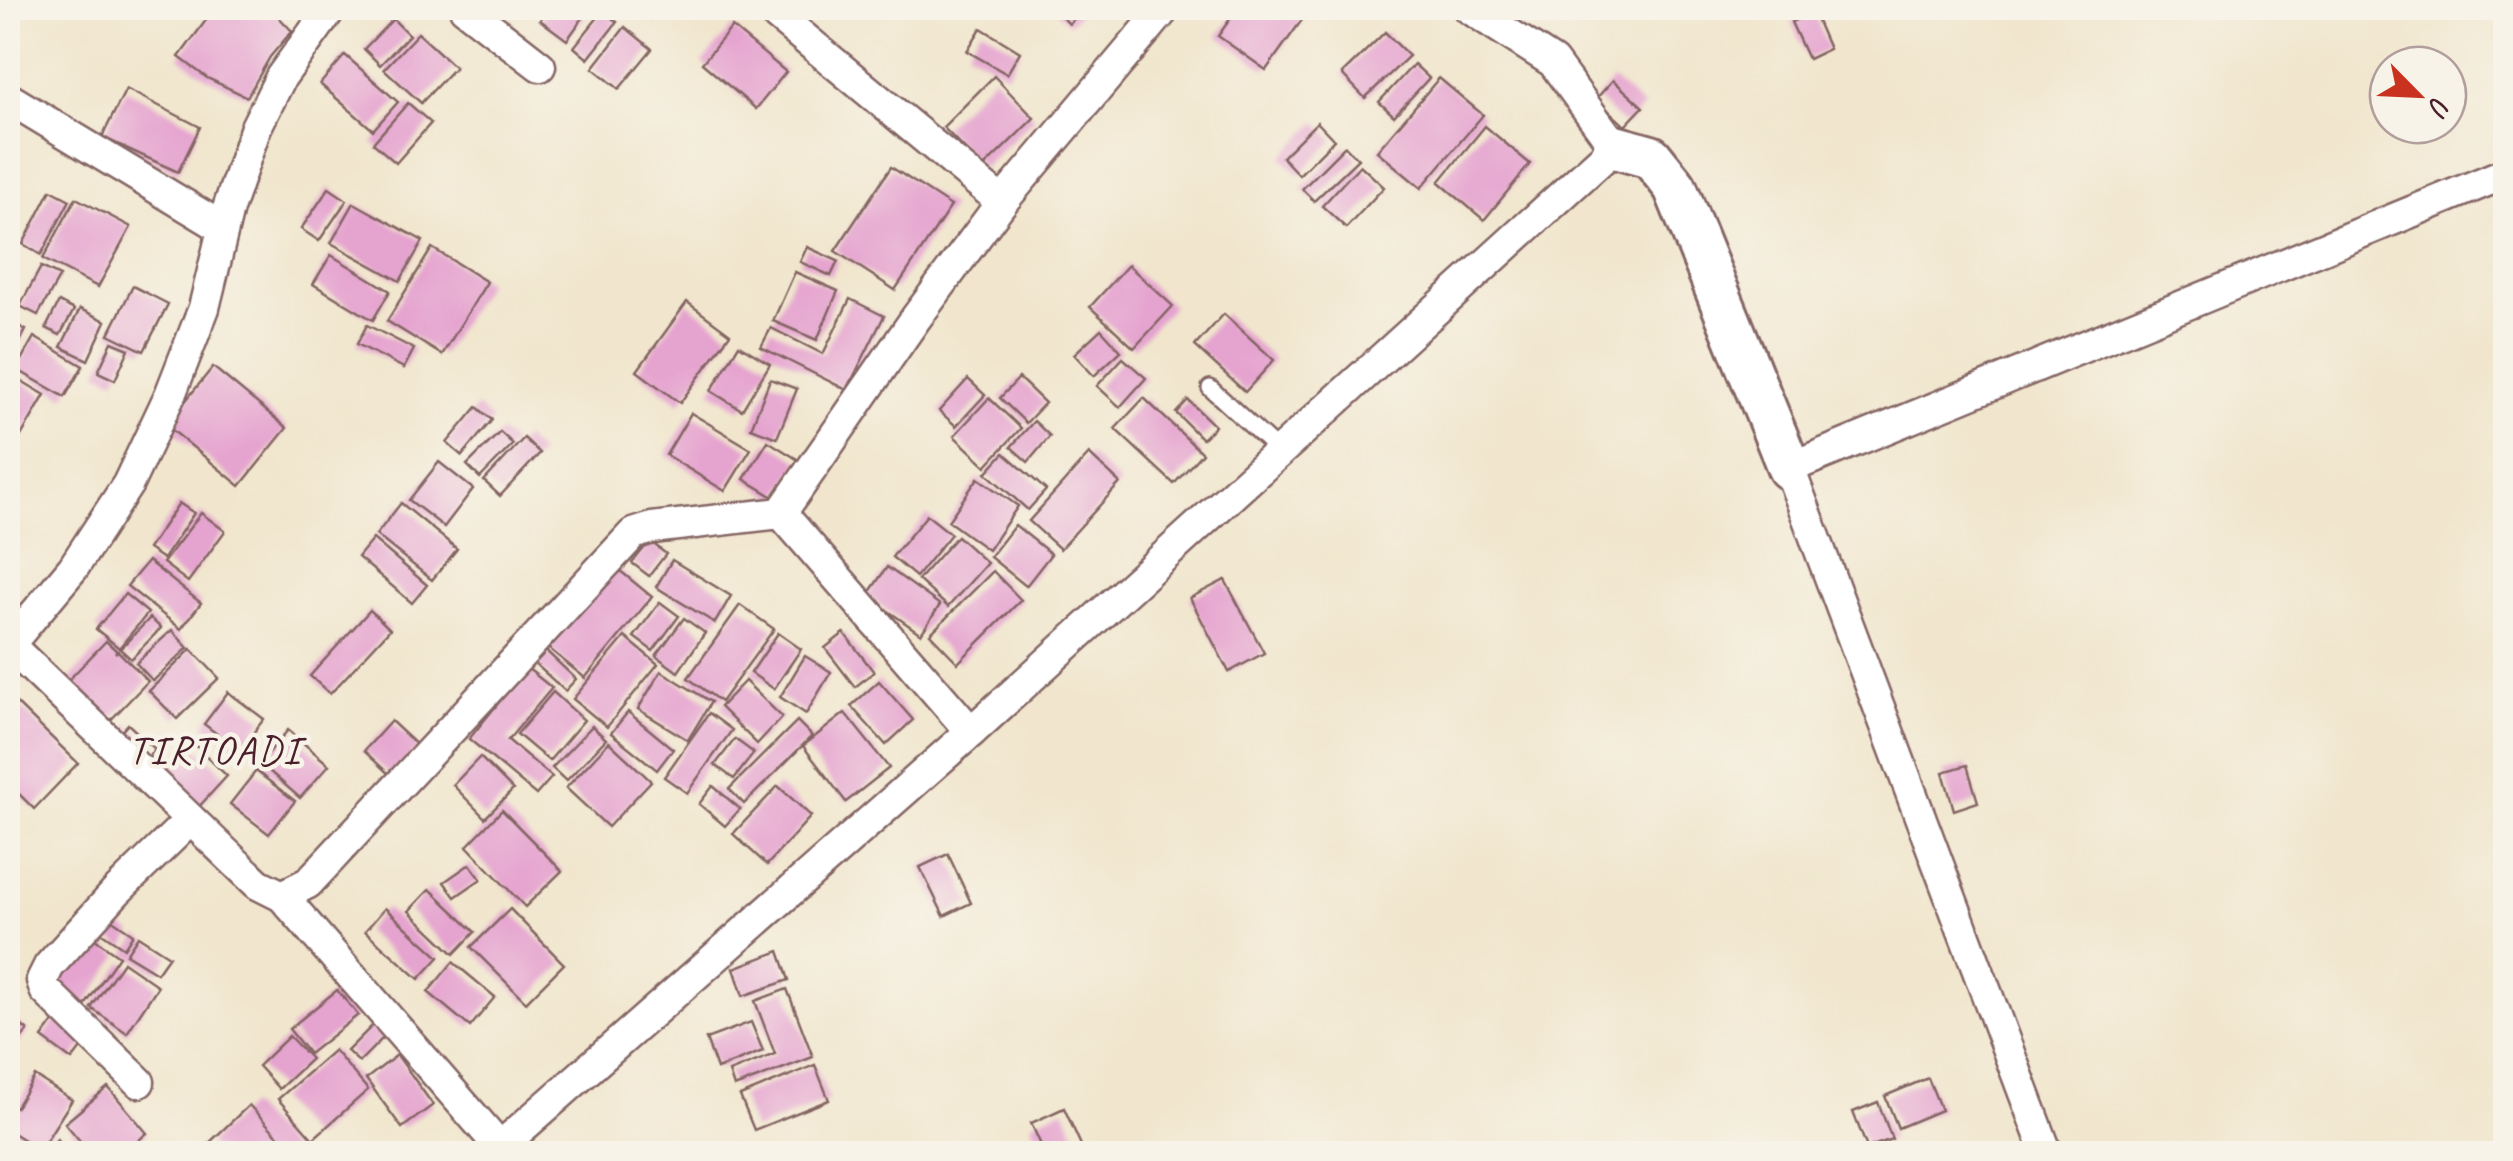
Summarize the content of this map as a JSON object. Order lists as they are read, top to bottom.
{
  "districts": ["TIRTOADI"],
  "north": "bottom right"
}
